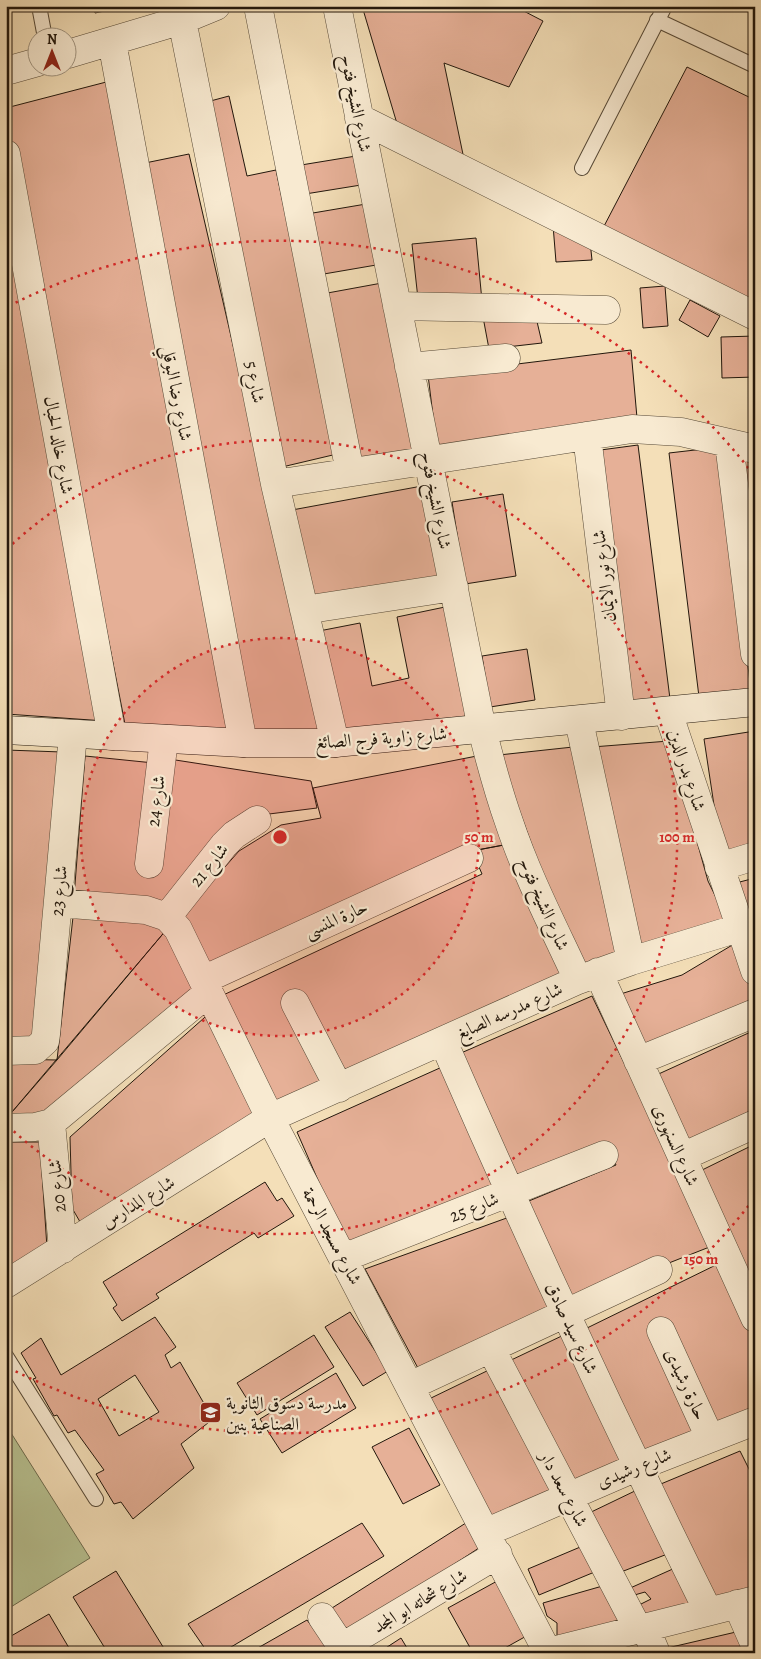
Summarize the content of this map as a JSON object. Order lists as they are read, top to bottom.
{
  "streets": {
    "street": [
      "شارع الشيخ فتوح",
      "شارع 5",
      "شارع رضا البوقلي",
      "شارع خالد الحبال",
      "شارع نور الايمان",
      "شارع زاوية فرج الصائغ",
      "شارع بدر الدين",
      "شارع 24",
      "شارع 21",
      "شارع 23",
      "حارة المنسى",
      "شارع مدرسه الصايغ",
      "شارع السنهورى",
      "شارع 20",
      "شارع المدارس",
      "شارع 25",
      "شارع مسجد الرحمة",
      "شارع سيد صادق",
      "حارة رشيدى",
      "شارع رشيدى",
      "شارع سعد دار",
      "شارع شحاته ابو المجد"
    ]
  },
  "crossings": [
    ["شارع الشيخ فتوح", "شارع زاوية فرج الصائغ"],
    ["شارع الشيخ فتوح", "شارع مدرسه الصايغ"],
    ["شارع الشيخ فتوح", "شارع السنهورى"],
    ["شارع 5", "شارع زاوية فرج الصائغ"],
    ["شارع رضا البوقلي", "شارع زاوية فرج الصائغ"],
    ["شارع خالد الحبال", "شارع زاوية فرج الصائغ"],
    ["شارع نور الايمان", "شارع زاوية فرج الصائغ"],
    ["شارع زاوية فرج الصائغ", "شارع بدر الدين"],
    ["شارع زاوية فرج الصائغ", "شارع 24"],
    ["شارع زاوية فرج الصائغ", "شارع 23"],
    ["شارع بدر الدين", "شارع مدرسه الصايغ"],
    ["شارع 21", "شارع مسجد الرحمة"],
    ["حارة المنسى", "شارع 20"],
    ["حارة المنسى", "شارع مسجد الرحمة"],
    ["شارع مدرسه الصايغ", "شارع السنهورى"],
    ["شارع مدرسه الصايغ", "شارع المدارس"],
    ["شارع مدرسه الصايغ", "شارع مسجد الرحمة"],
    ["شارع مدرسه الصايغ", "شارع سيد صادق"],
    ["شارع 20", "شارع المدارس"],
    ["شارع المدارس", "شارع مسجد الرحمة"],
    ["شارع 25", "شارع مسجد الرحمة"],
    ["شارع 25", "شارع سيد صادق"],
    ["شارع مسجد الرحمة", "شارع رشيدى"],
    ["شارع مسجد الرحمة", "شارع شحاته ابو المجد"],
    ["شارع سيد صادق", "شارع رشيدى"],
    ["حارة رشيدى", "شارع رشيدى"],
    ["شارع رشيدى", "شارع سعد دار"],
    ["شارع رشيدى", "شارع شحاته ابو المجد"]
  ],
  "places": {
    "school or university": ["مدرسة دسوق الثانوية الصناعية بنين"]
  },
  "north": "top",
  "rings": ["50 m", "100 m", "150 m"]
}
